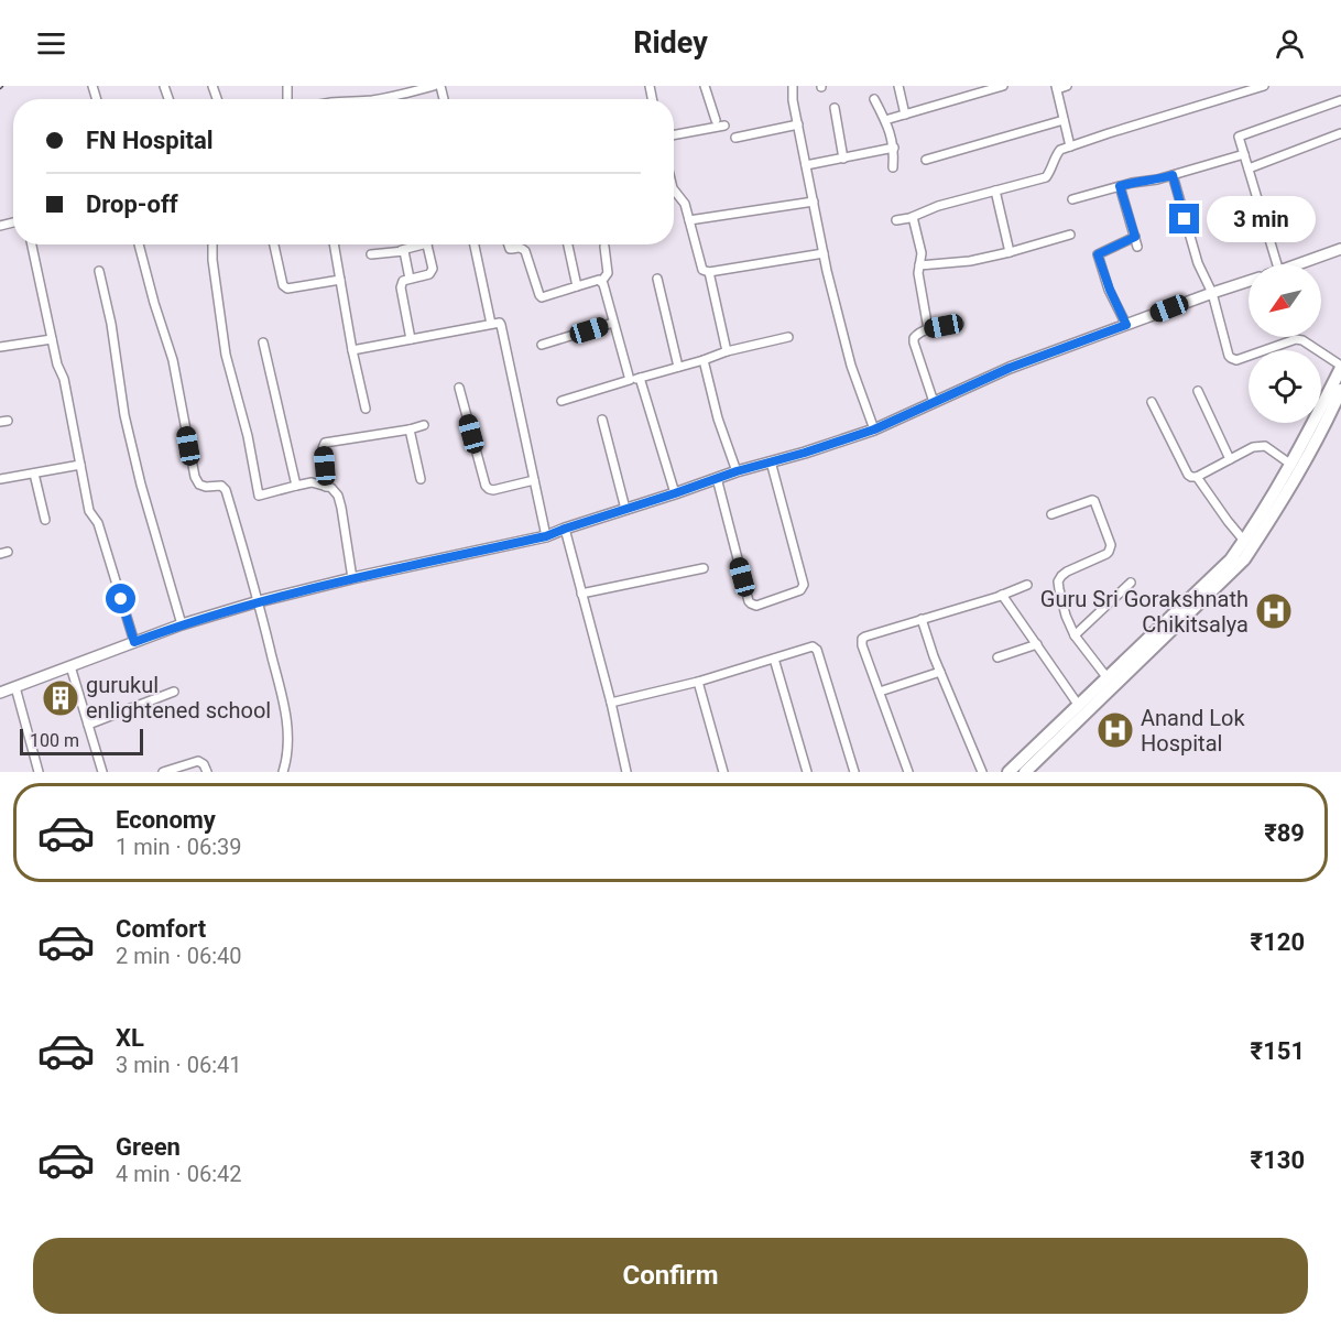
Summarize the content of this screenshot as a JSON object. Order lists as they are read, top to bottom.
{
  "places": {
    "hospital": ["Guru Sri Gorakshnath Chikitsalya", "Anand Lok Hospital"],
    "building": ["gurukul enlightened school"]
  },
  "scale_bar": "100 m",
  "north": "bottom left",
  "page": {
    "header": "Ridey",
    "banner": ["FN Hospital", "Drop-off"],
    "bubble": "3 min",
    "scale": "100 m",
    "list": [
      {
        "name": "Economy",
        "note": "1 min · 06:39",
        "value": "₹89"
      },
      {
        "name": "Comfort",
        "note": "2 min · 06:40",
        "value": "₹120"
      },
      {
        "name": "XL",
        "note": "3 min · 06:41",
        "value": "₹151"
      },
      {
        "name": "Green",
        "note": "4 min · 06:42",
        "value": "₹130"
      }
    ],
    "buttons": "Confirm"
  }
}
